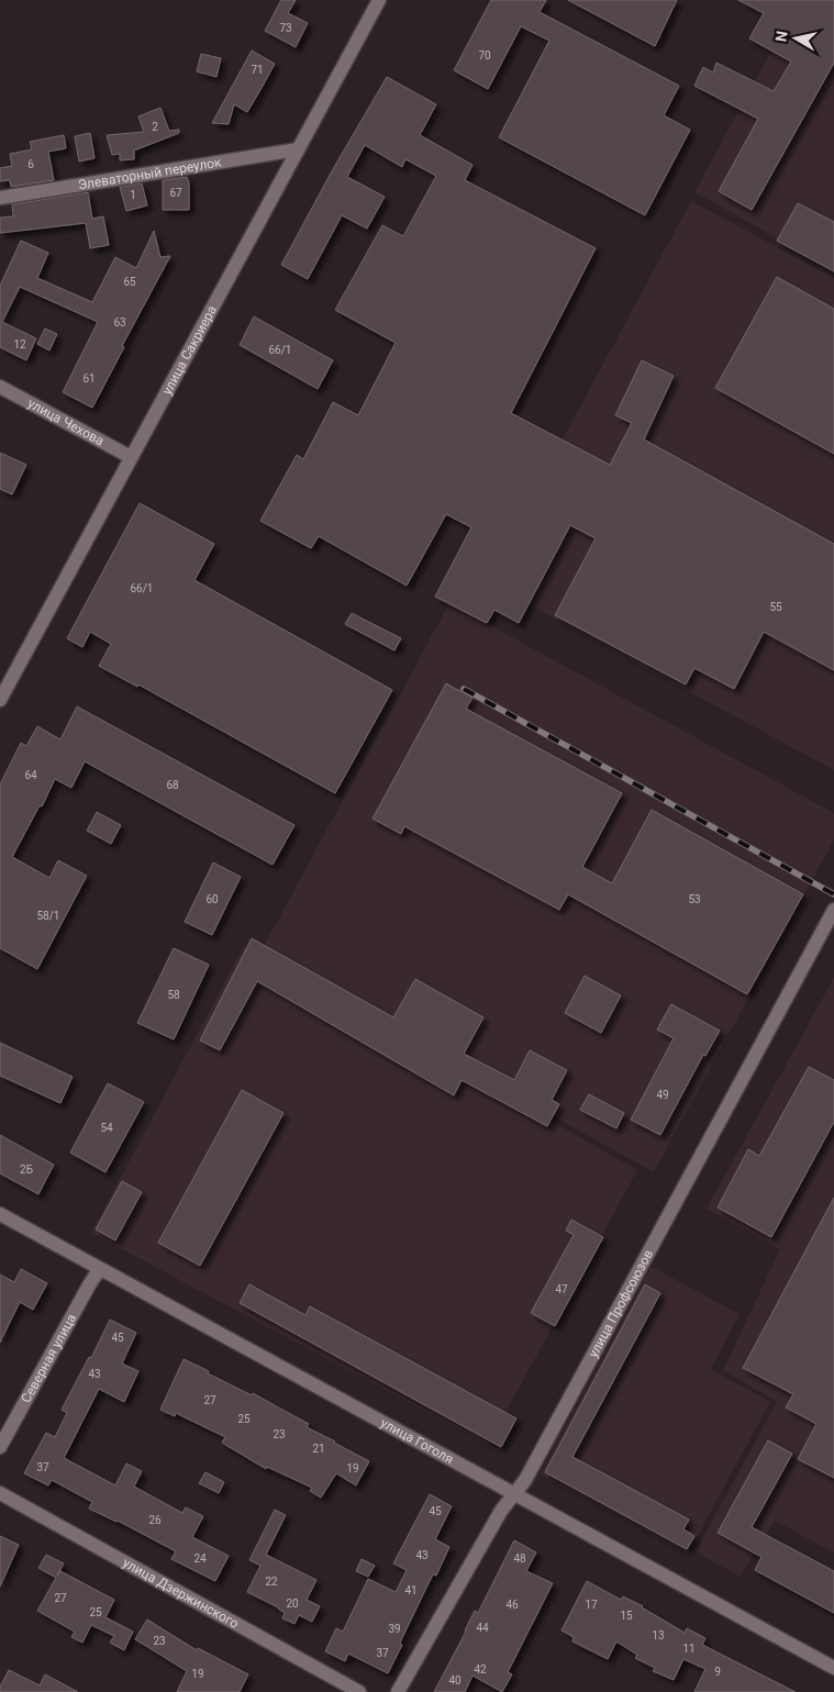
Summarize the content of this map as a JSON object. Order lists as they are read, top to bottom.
{
  "streets": {
    "street": [
      "Элеваторный переулок",
      "улица Сакриера",
      "улица Чехова",
      "улица Профсоюзов",
      "Северная улица",
      "улица Гоголя",
      "улица Дзержинского"
    ]
  },
  "crossings": [
    ["Элеваторный переулок", "улица Сакриера"],
    ["улица Сакриера", "улица Чехова"],
    ["улица Профсоюзов", "улица Гоголя"],
    ["Северная улица", "улица Гоголя"]
  ],
  "house_numbers": [
    "73",
    "70",
    "71",
    "2",
    "6",
    "67",
    "1",
    "65",
    "63",
    "12",
    "66/1",
    "61",
    "66/1",
    "55",
    "64",
    "68",
    "60",
    "53",
    "58/1",
    "58",
    "49",
    "54",
    "2Б",
    "47",
    "45",
    "43",
    "27",
    "25",
    "23",
    "21",
    "37",
    "19",
    "45",
    "26",
    "43",
    "24",
    "48",
    "22",
    "41",
    "27",
    "20",
    "46",
    "17",
    "25",
    "15",
    "44",
    "39",
    "13",
    "23",
    "11",
    "37",
    "42",
    "9",
    "19",
    "40"
  ],
  "north": "left"
}
